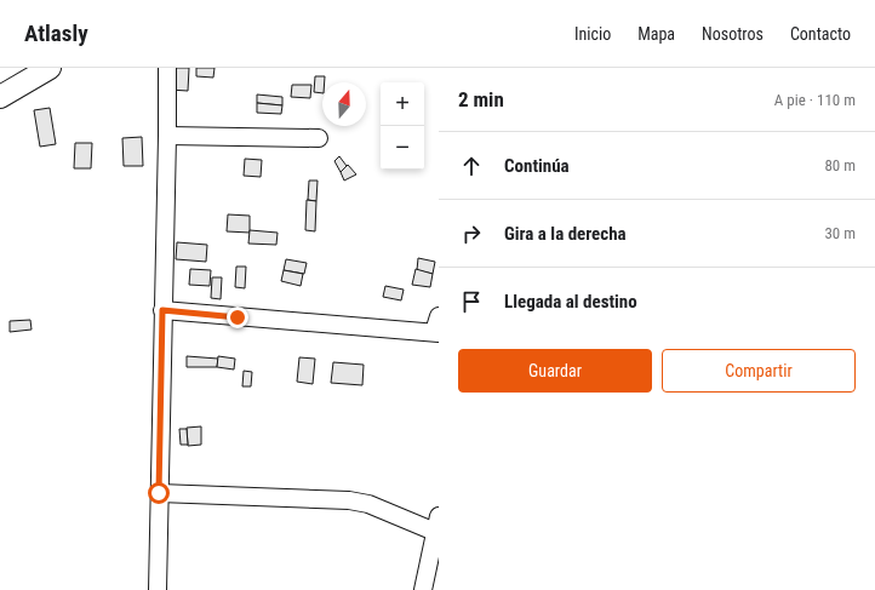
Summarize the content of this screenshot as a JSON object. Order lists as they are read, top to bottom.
{
  "north": "top",
  "page": {
    "header": "Atlasly",
    "nav": [
      "Inicio",
      "Mapa",
      "Nosotros",
      "Contacto"
    ],
    "heading": ["2 min", "A pie · 110 m"],
    "map_buttons": ["+", "−"],
    "list": [
      ["Continúa", "80 m"],
      ["Gira a la derecha", "30 m"],
      "Llegada al destino"
    ],
    "buttons": ["Guardar", "Compartir"]
  }
}
